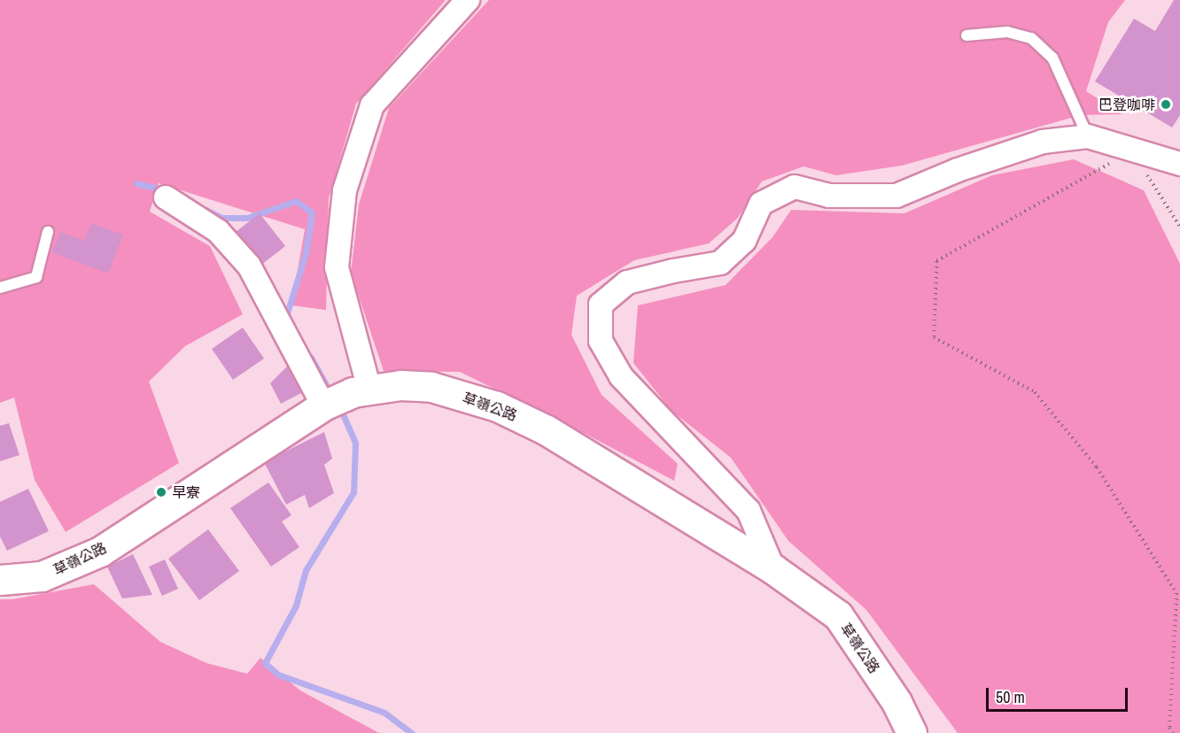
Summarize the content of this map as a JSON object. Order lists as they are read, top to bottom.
{
  "streets": {
    "main road": ["草嶺公路"]
  },
  "places": ["巴登咖啡", "早寮"],
  "scale_bar": "50 m"
}
